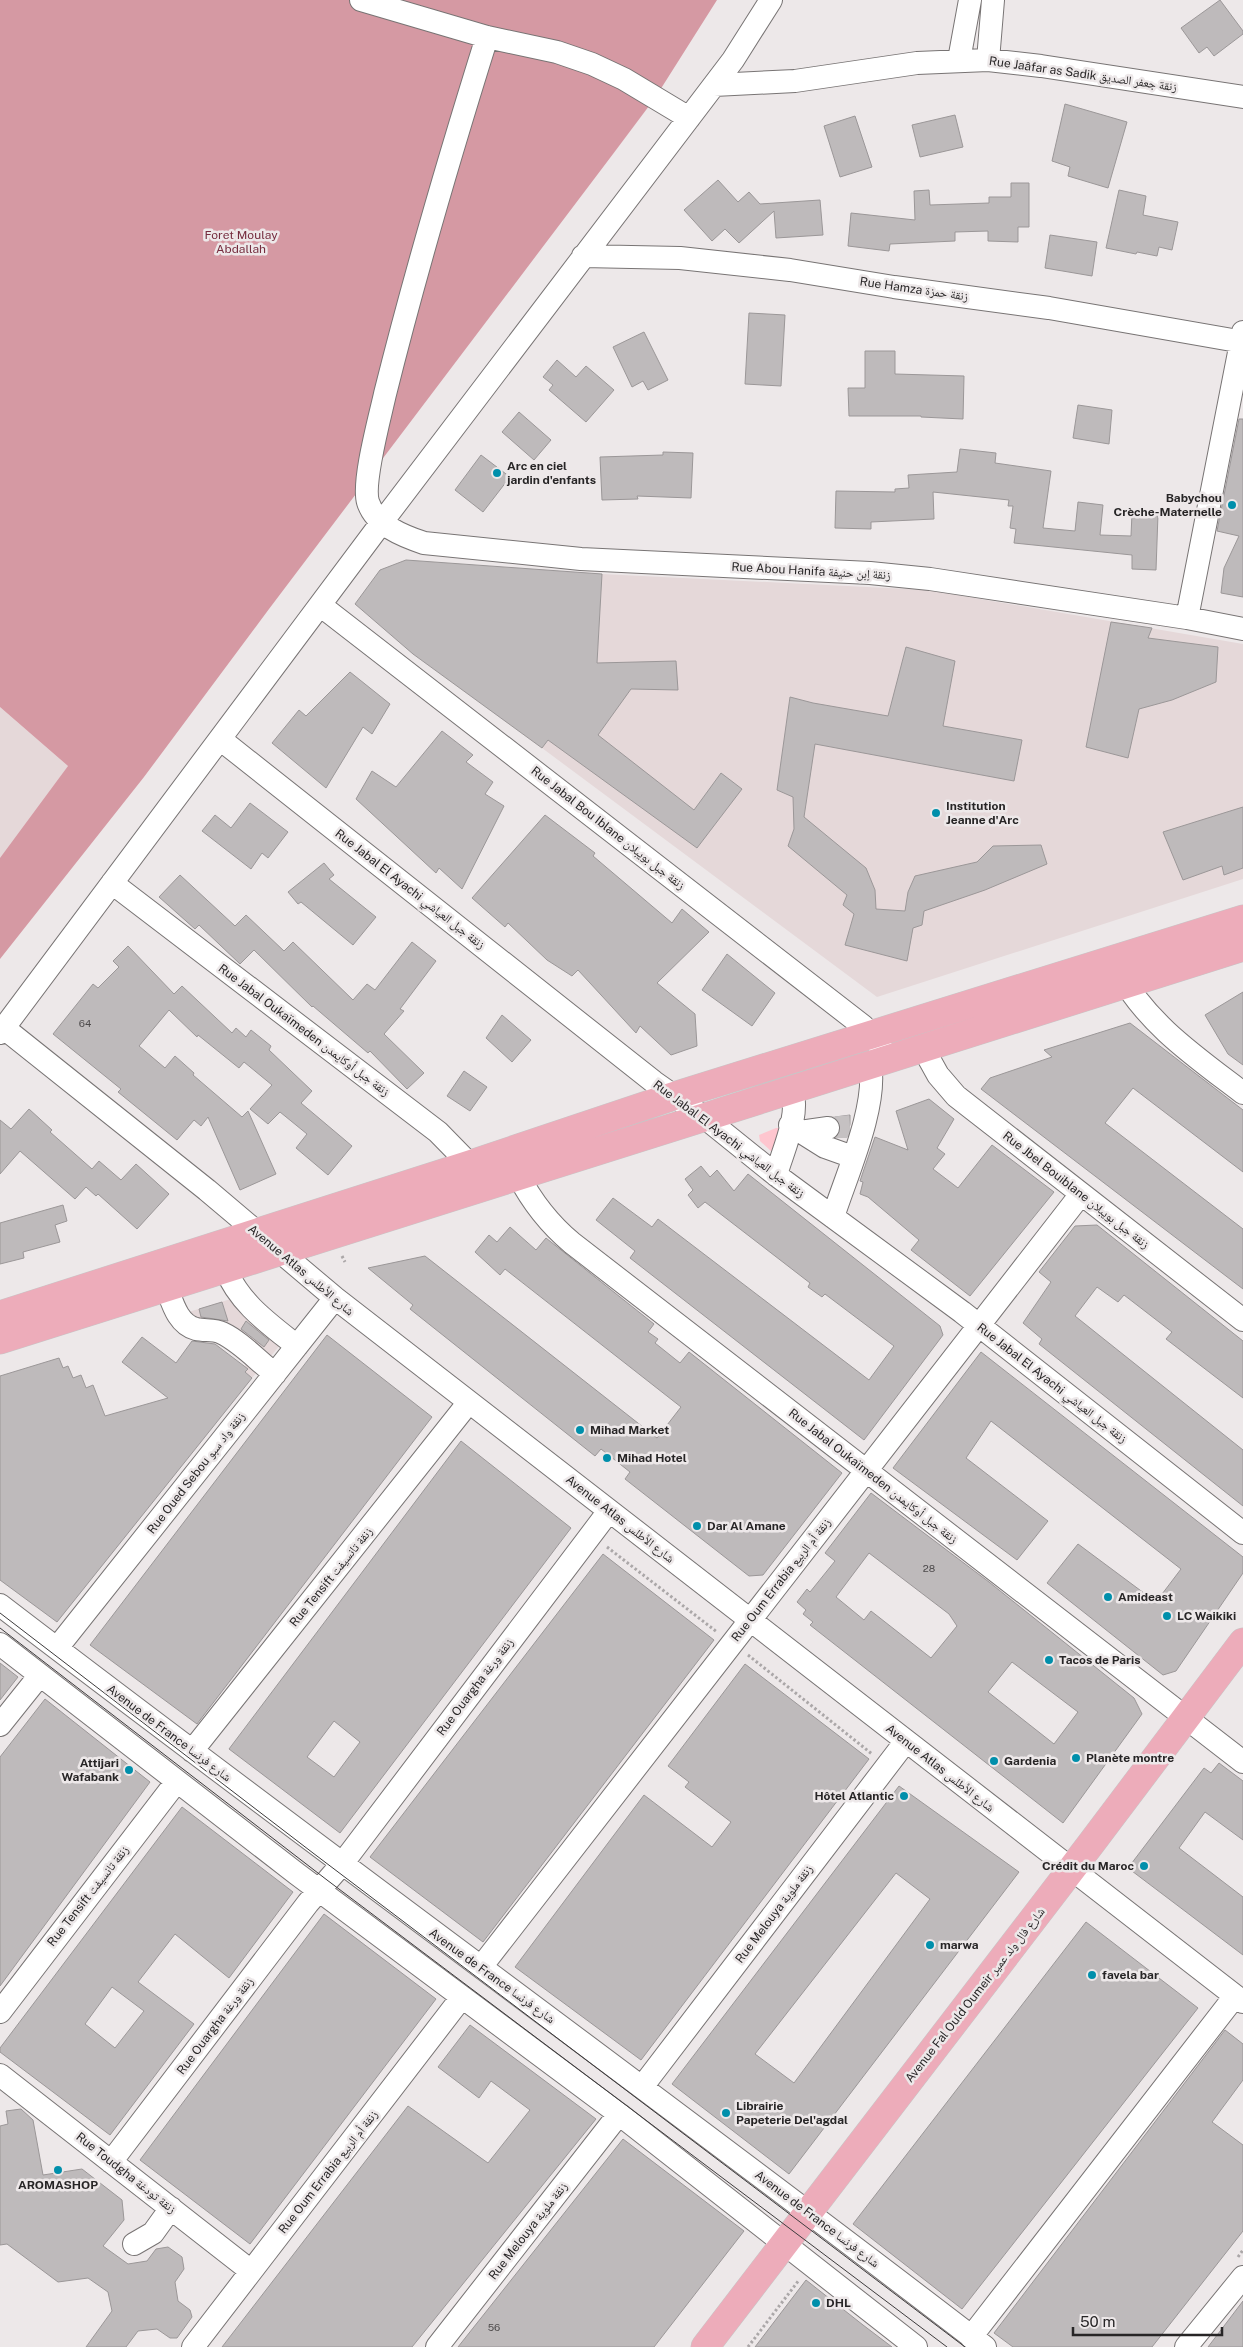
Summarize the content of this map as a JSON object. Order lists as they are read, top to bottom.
{
  "streets": {
    "main road": ["Avenue Fal Ould Oumeir شارع فال ولد عمير"],
    "street": [
      "Rue Jaâfar as Sadik زنقة جعفر الصديق",
      "Rue Hamza زنقة حمزة",
      "Rue Abou Hanifa زنقة اٍبن حنيفة",
      "Rue Jabal Bou Iblane زنقة جبل بويبلان",
      "Rue Jabal El Ayachi زنقة جبل العياشي",
      "Rue Jabal Oukaïmeden زنقة جبل أوكايمدن",
      "Rue Jbel Bouiblane زنقة جبل بويبلان",
      "Avenue Atlas شارع الأطلس",
      "Rue Oued Sebou زنقة واد سبو",
      "Rue Tensift زنقة تانسيفت",
      "Rue Oum Errabia زنقة أم الربيع",
      "Rue Ouargha زنقة ورغة",
      "Avenue de France شارع فرنسا",
      "Rue Melouya زنقة ملوية",
      "Rue Toudgha زنقة تودغة"
    ]
  },
  "crossings": [
    ["Rue Jabal El Ayachi زنقة جبل العياشي", "Rue Oum Errabia زنقة أم الربيع"],
    ["Rue Jabal Oukaïmeden زنقة جبل أوكايمدن", "Rue Oum Errabia زنقة أم الربيع"],
    ["Rue Jabal Oukaïmeden زنقة جبل أوكايمدن", "Avenue Fal Ould Oumeir شارع فال ولد عمير"],
    ["Rue Jbel Bouiblane زنقة جبل بويبلان", "Rue Oum Errabia زنقة أم الربيع"],
    ["Avenue Atlas شارع الأطلس", "Rue Oued Sebou زنقة واد سبو"],
    ["Avenue Atlas شارع الأطلس", "Rue Tensift زنقة تانسيفت"],
    ["Avenue Atlas شارع الأطلس", "Rue Oum Errabia زنقة أم الربيع"],
    ["Avenue Atlas شارع الأطلس", "Rue Ouargha زنقة ورغة"],
    ["Avenue Atlas شارع الأطلس", "Rue Melouya زنقة ملوية"],
    ["Avenue Atlas شارع الأطلس", "Avenue Fal Ould Oumeir شارع فال ولد عمير"],
    ["Rue Oued Sebou زنقة واد سبو", "Avenue de France شارع فرنسا"],
    ["Rue Tensift زنقة تانسيفت", "Avenue de France شارع فرنسا"],
    ["Rue Oum Errabia زنقة أم الربيع", "Avenue de France شارع فرنسا"],
    ["Rue Oum Errabia زنقة أم الربيع", "Rue Toudgha زنقة تودغة"],
    ["Rue Ouargha زنقة ورغة", "Avenue de France شارع فرنسا"],
    ["Rue Ouargha زنقة ورغة", "Rue Toudgha زنقة تودغة"],
    ["Avenue de France شارع فرنسا", "Rue Melouya زنقة ملوية"],
    ["Avenue de France شارع فرنسا", "Avenue Fal Ould Oumeir شارع فال ولد عمير"]
  ],
  "parks": ["Foret Moulay Abdallah"],
  "places": [
    "Arc en ciel jardin d'enfants",
    "Babychou Crèche-Maternelle",
    "Institution Jeanne d'Arc",
    "Mihad Market",
    "Mihad Hotel",
    "Dar Al Amane",
    "Amideast",
    "LC Waikiki",
    "Tacos de Paris",
    "Planète montre",
    "Gardenia",
    "Attijari Wafabank",
    "Hôtel Atlantic",
    "Crédit du Maroc",
    "marwa",
    "favela bar",
    "Librairie Papeterie Del'agdal",
    "AROMASHOP",
    "DHL"
  ],
  "house_numbers": ["64", "28", "56"],
  "scale_bar": "50 m"
}
